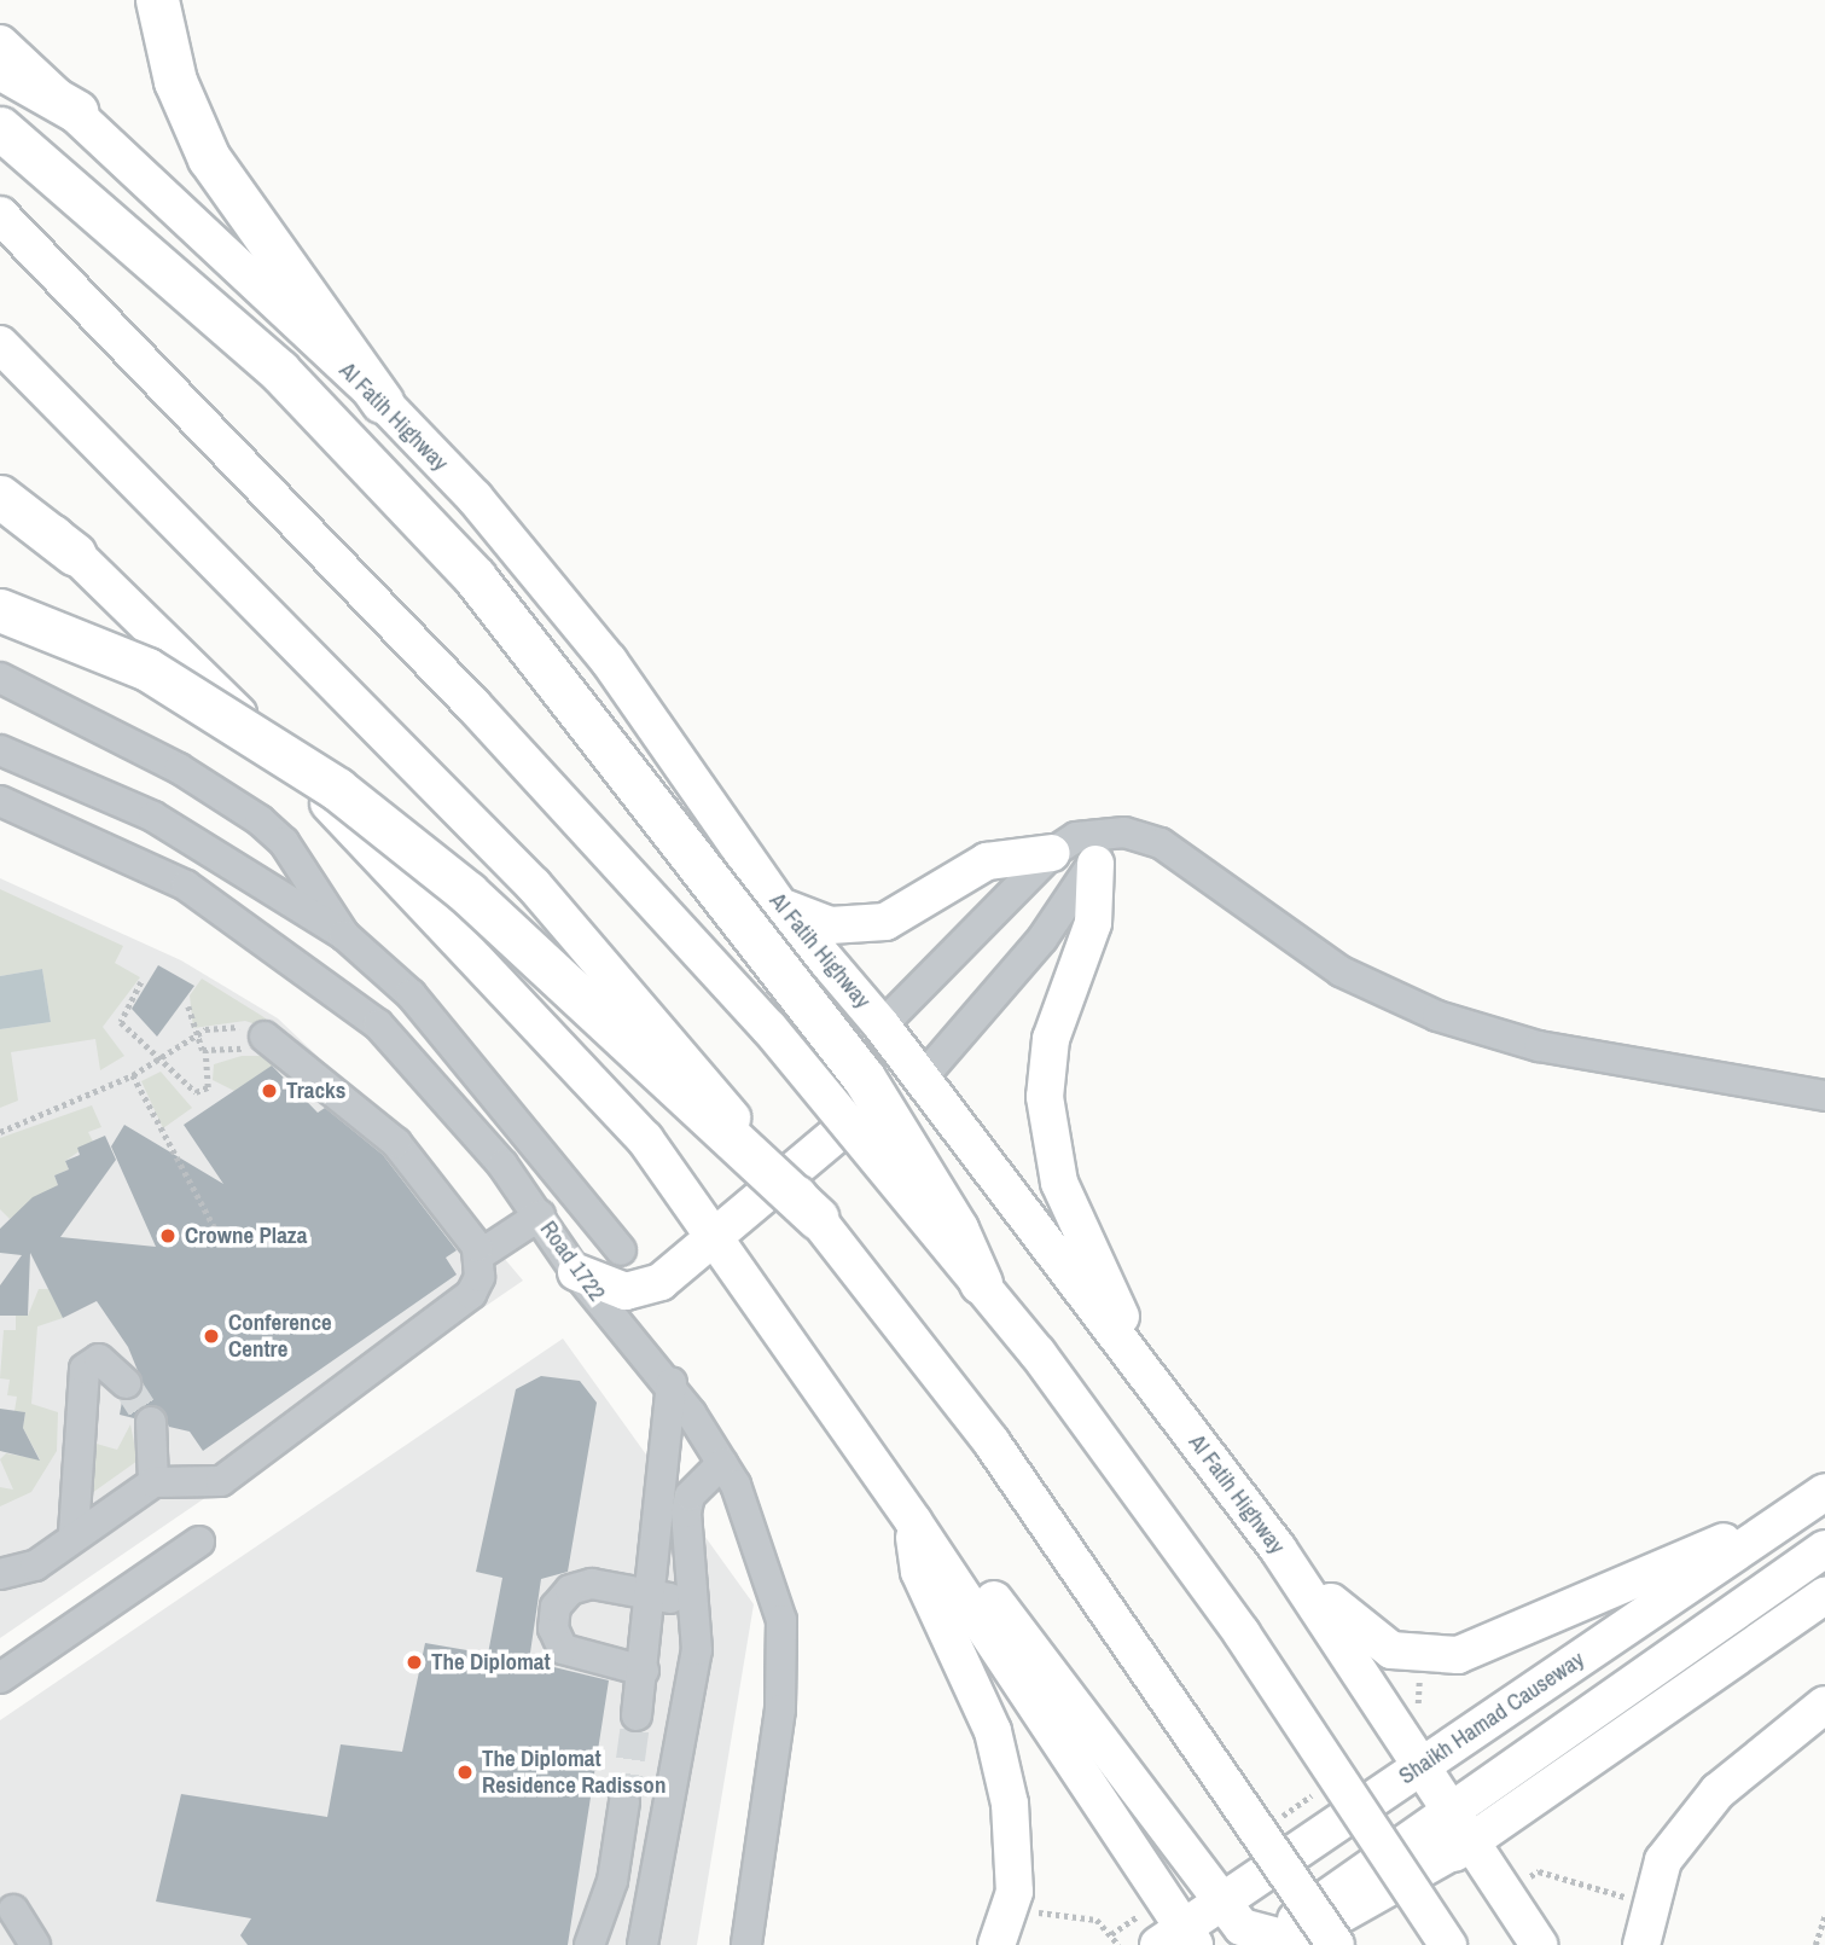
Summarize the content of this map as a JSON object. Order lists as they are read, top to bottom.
{
  "streets": {
    "main road": ["Al Fatih Highway", "Shaikh Hamad Causeway"],
    "street": ["Road 1722"]
  },
  "crossings": [
    ["Al Fatih Highway", "Shaikh Hamad Causeway"]
  ],
  "places": [
    "Tracks",
    "Crowne Plaza",
    "Conference Centre",
    "The Diplomat",
    "The Diplomat Residence Radisson"
  ]
}
